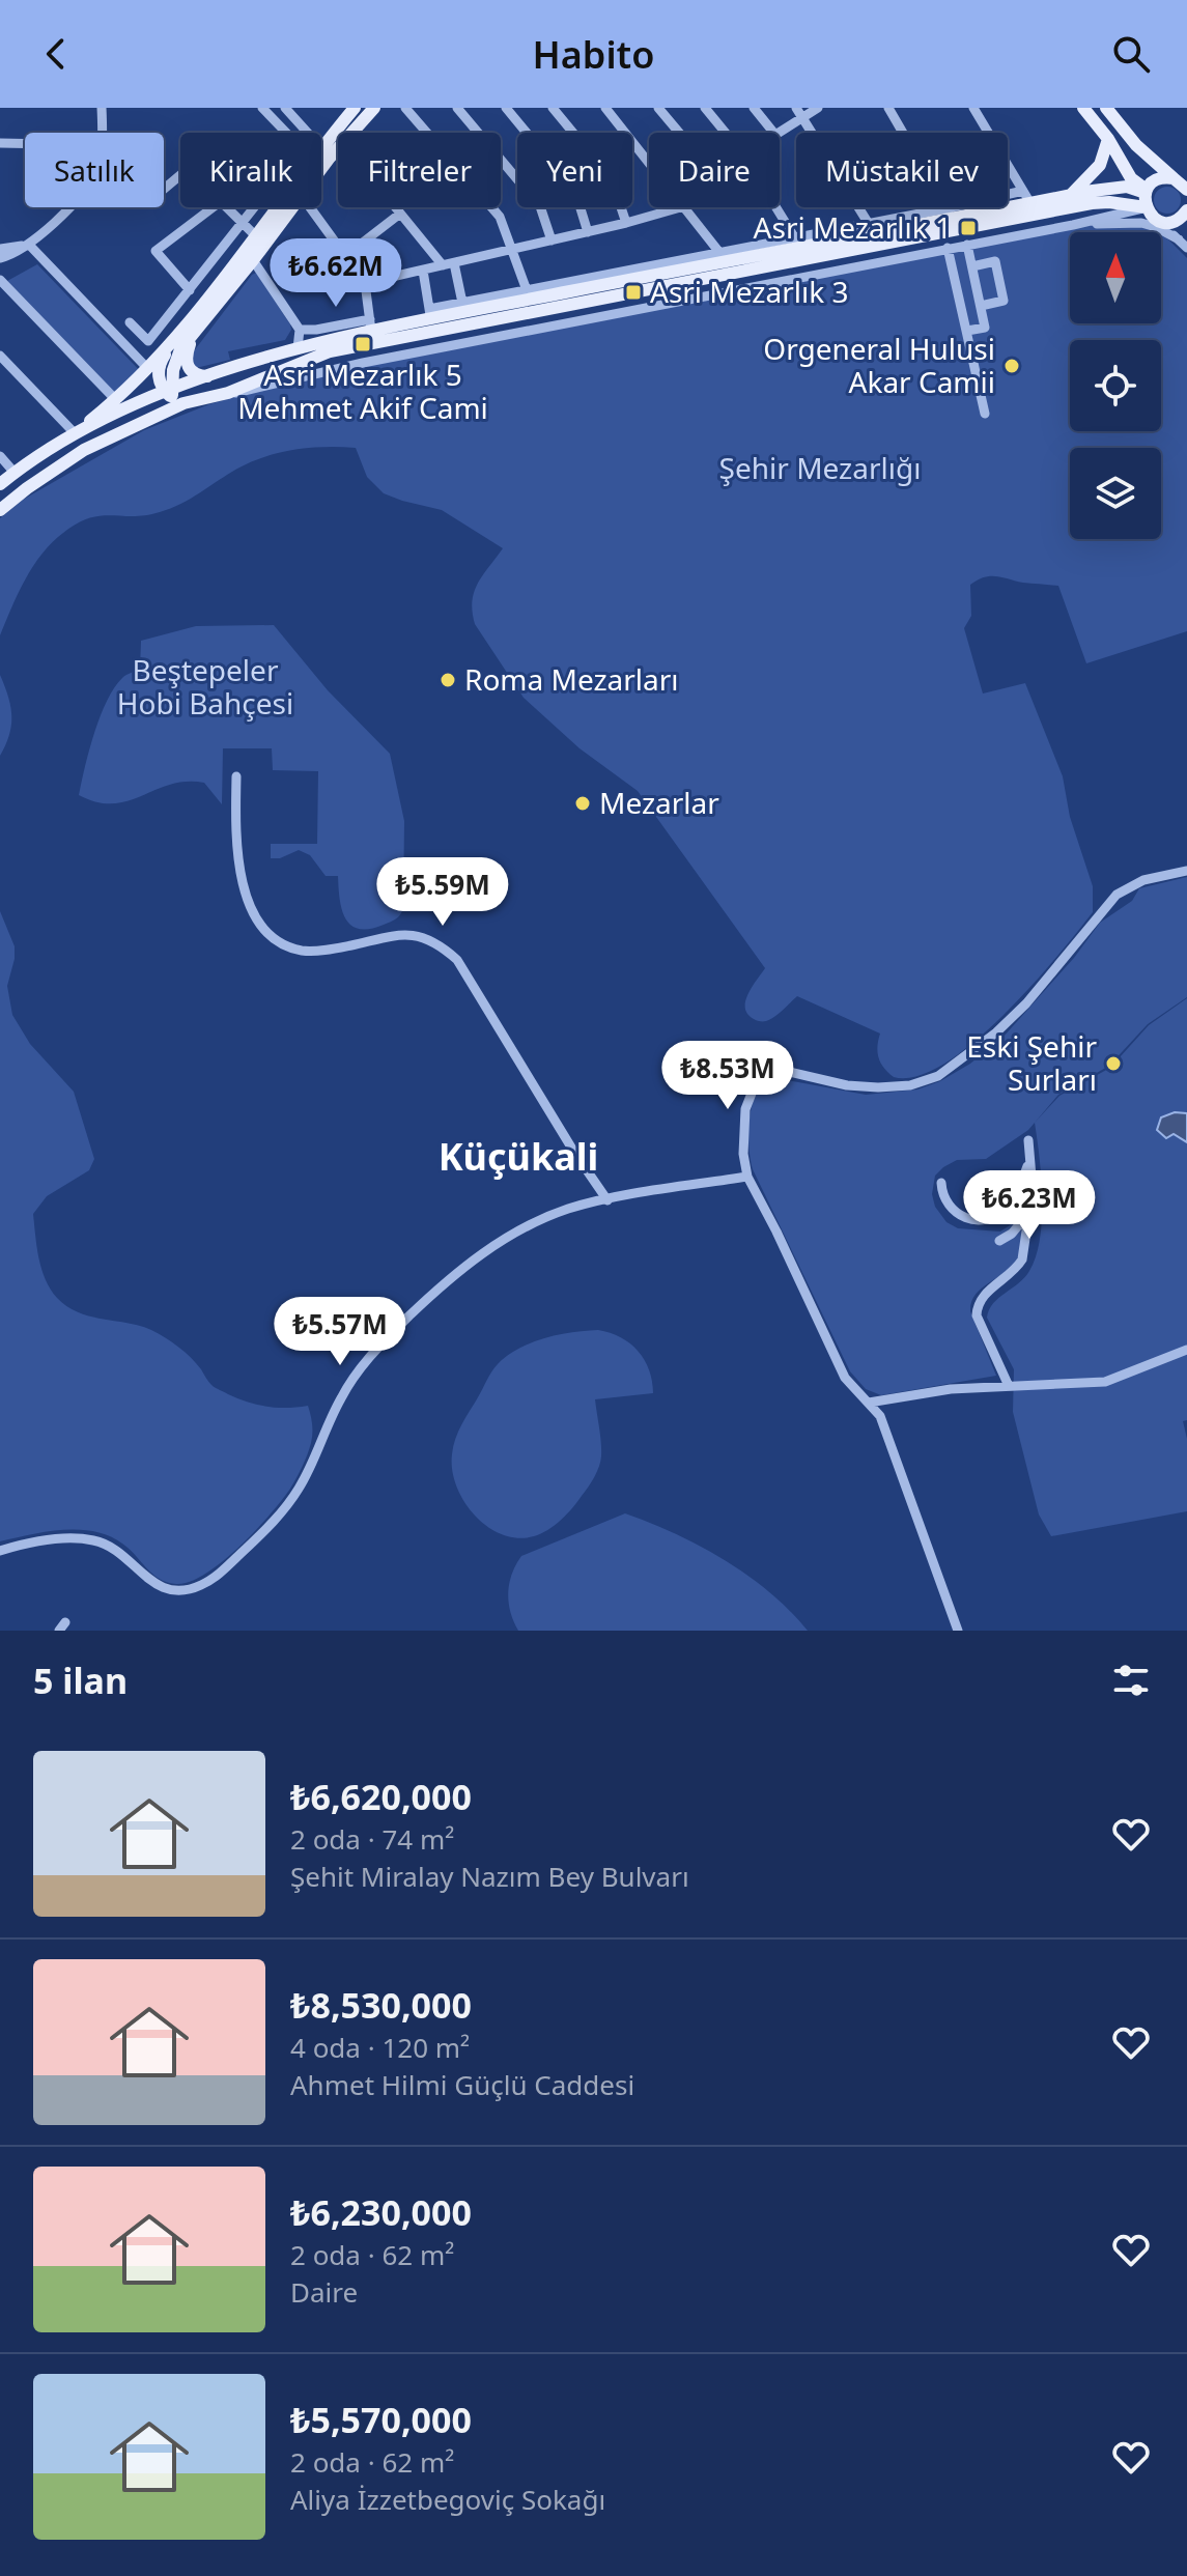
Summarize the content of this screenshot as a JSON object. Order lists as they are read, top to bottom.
{
  "districts": ["Küçükali"],
  "parks": ["Şehir Mezarlığı", "Beştepeler Hobi Bahçesi"],
  "places": {
    "transit": ["Asri Mezarlık 1", "Asri Mezarlık 3", "Asri Mezarlık 5 Mehmet Akif Cami"],
    "other": [
      "Orgeneral Hulusi Akar Camii",
      "Roma Mezarları",
      "Mezarlar",
      "Eski Şehir Surları"
    ]
  },
  "north": "top",
  "page": {
    "header": "Habito",
    "chip": [
      "Satılık",
      "Kiralık",
      "Filtreler",
      "Yeni",
      "Daire",
      "Müstakil ev"
    ],
    "price": [
      "₺6.62M",
      "₺5.59M",
      "₺8.53M",
      "₺6.23M",
      "₺5.57M"
    ],
    "heading": "5 ilan",
    "list": [
      {
        "name": "₺6,620,000",
        "note": "2 oda · 74 m² · Şehit Miralay Nazım Bey Bulvarı"
      },
      {
        "name": "₺8,530,000",
        "note": "4 oda · 120 m² · Ahmet Hilmi Güçlü Caddesi"
      },
      {
        "name": "₺6,230,000",
        "note": "2 oda · 62 m² · Daire"
      },
      {
        "name": "₺5,570,000",
        "note": "2 oda · 62 m² · Aliya İzzetbegoviç Sokağı"
      }
    ]
  }
}
